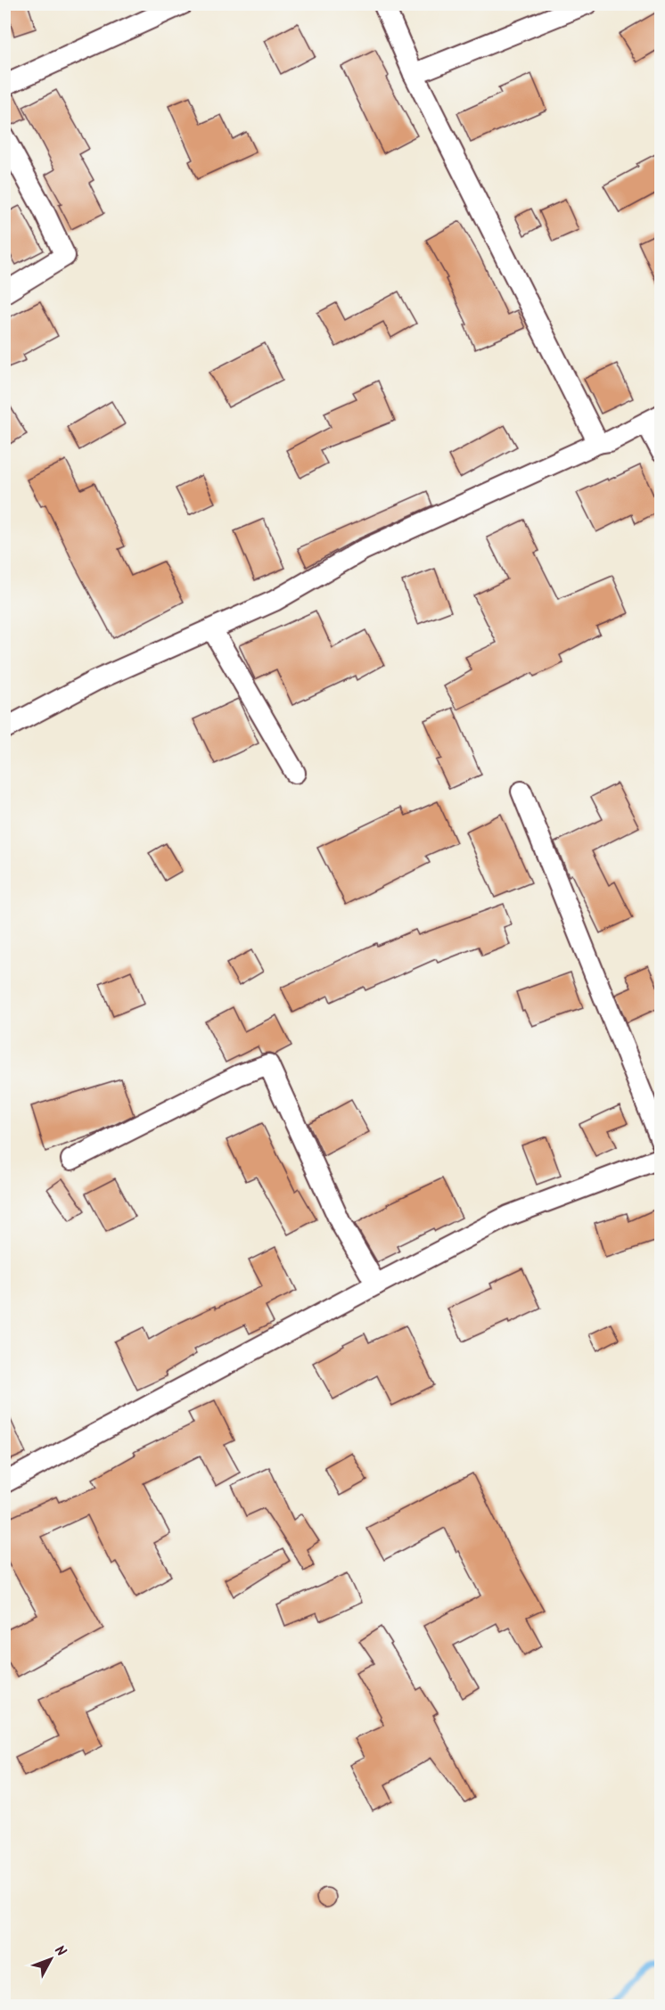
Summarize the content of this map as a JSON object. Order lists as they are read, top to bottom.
{
  "north": "top right"
}
